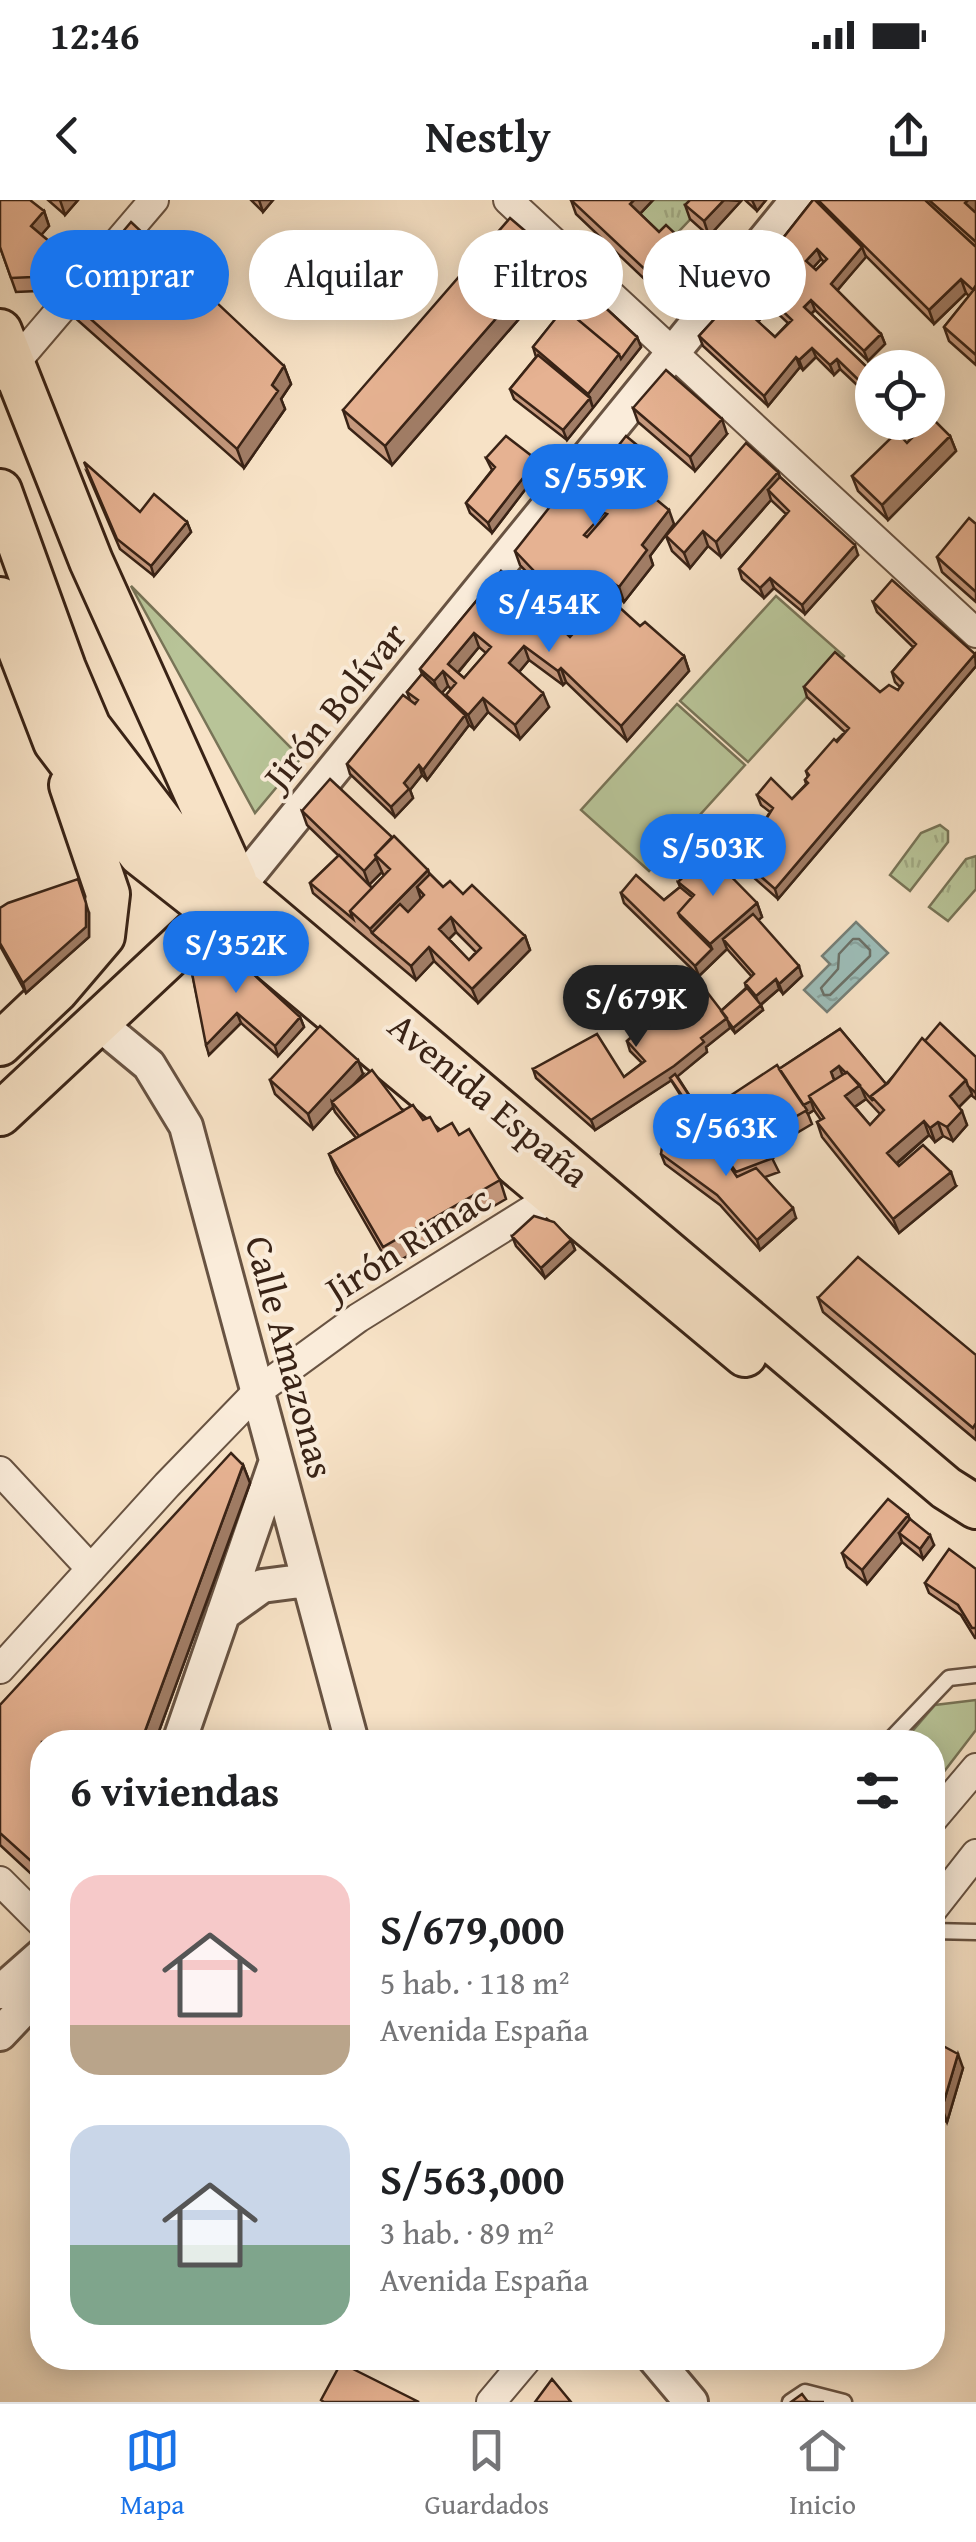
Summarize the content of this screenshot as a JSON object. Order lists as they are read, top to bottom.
{
  "streets": {
    "main road": ["Avenida España"],
    "street": ["Jirón Bolívar", "Jirón Rimac", "Calle Amazonas"]
  },
  "crossings": [
    ["Jirón Bolívar", "Avenida España"],
    ["Avenida España", "Jirón Rimac"],
    ["Jirón Rimac", "Calle Amazonas"]
  ],
  "page": {
    "status": "12:46",
    "header": "Nestly",
    "chip": [
      "Comprar",
      "Alquilar",
      "Filtros",
      "Nuevo"
    ],
    "price": [
      "S/559K",
      "S/454K",
      "S/503K",
      "S/352K",
      "S/679K",
      "S/563K"
    ],
    "heading": "6 viviendas",
    "list": [
      {
        "name": "S/679,000",
        "note": "5 hab. · 118 m² · Avenida España"
      },
      {
        "name": "S/563,000",
        "note": "3 hab. · 89 m² · Avenida España"
      }
    ],
    "tabs": ["Mapa", "Guardados", "Inicio"]
  }
}
